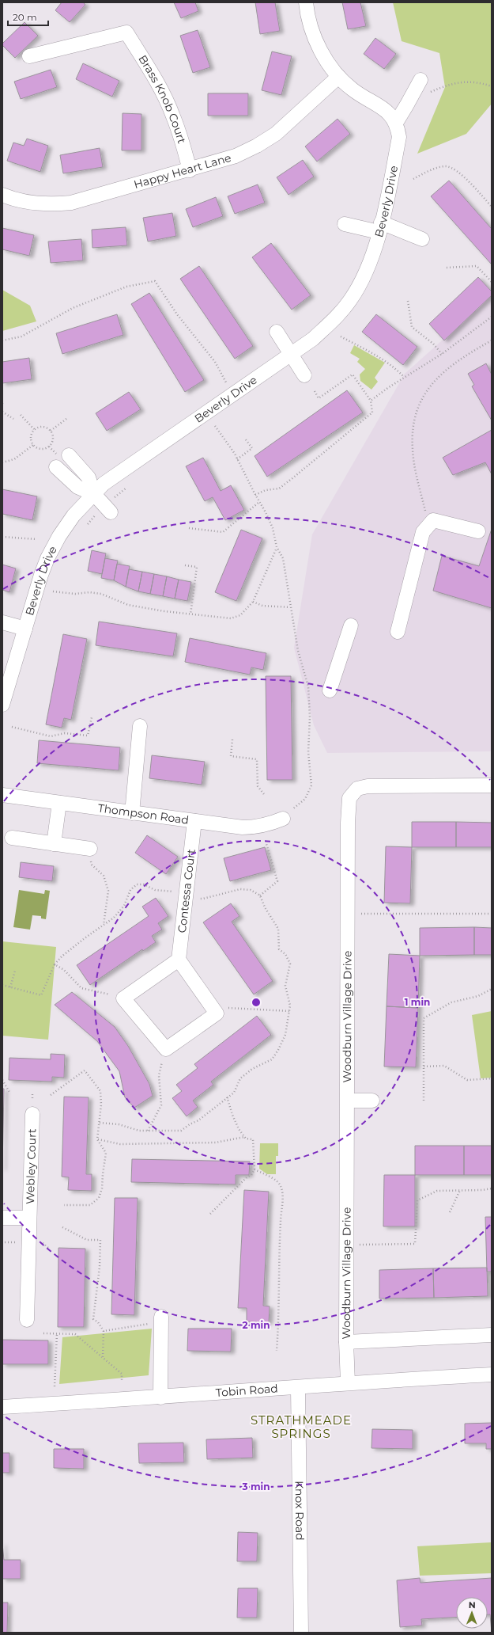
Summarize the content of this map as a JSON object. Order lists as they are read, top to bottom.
{
  "streets": {
    "street": [
      "Brass Knob Court",
      "Happy Heart Lane",
      "Beverly Drive",
      "Thompson Road",
      "Contessa Court",
      "Woodburn Village Drive",
      "Webley Court",
      "Tobin Road",
      "Knox Road"
    ]
  },
  "crossings": [
    ["Brass Knob Court", "Happy Heart Lane"],
    ["Thompson Road", "Contessa Court"],
    ["Woodburn Village Drive", "Tobin Road"],
    ["Tobin Road", "Knox Road"]
  ],
  "districts": ["STRATHMEADE SPRINGS"],
  "scale_bar": "20 m",
  "north": "top",
  "rings": ["1 min", "2 min", "3 min"]
}
